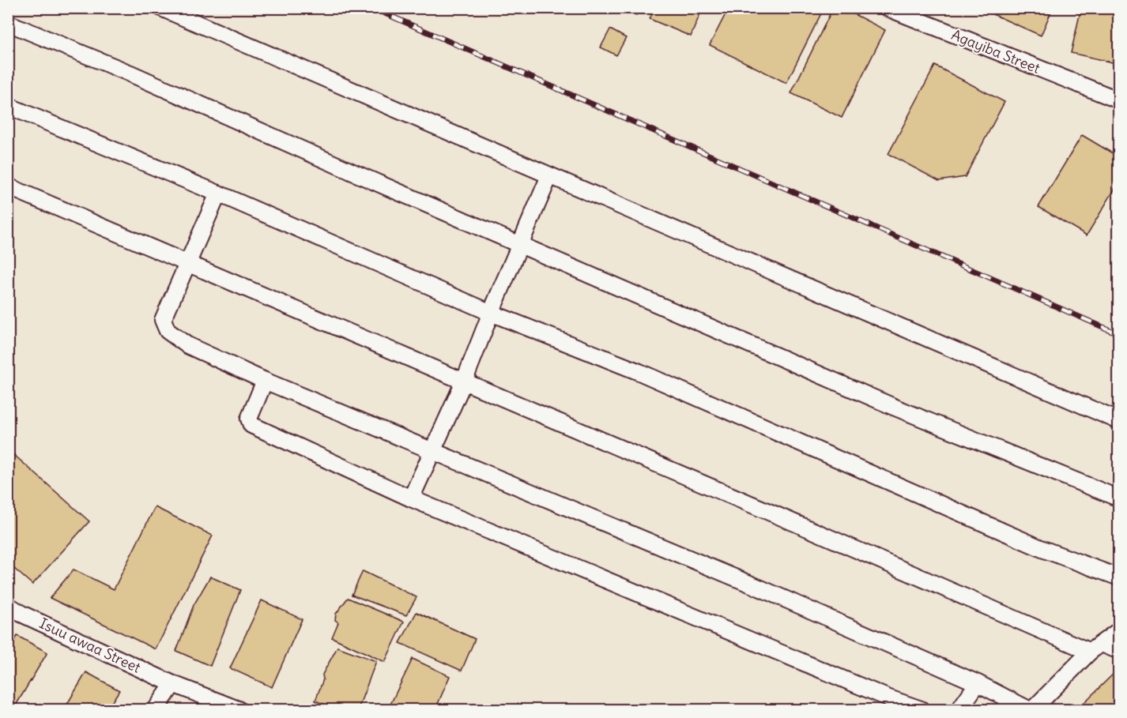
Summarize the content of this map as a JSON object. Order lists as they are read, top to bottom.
{
  "streets": {
    "street": ["Agayiba Street", "Isuu awaa Street"]
  }
}
